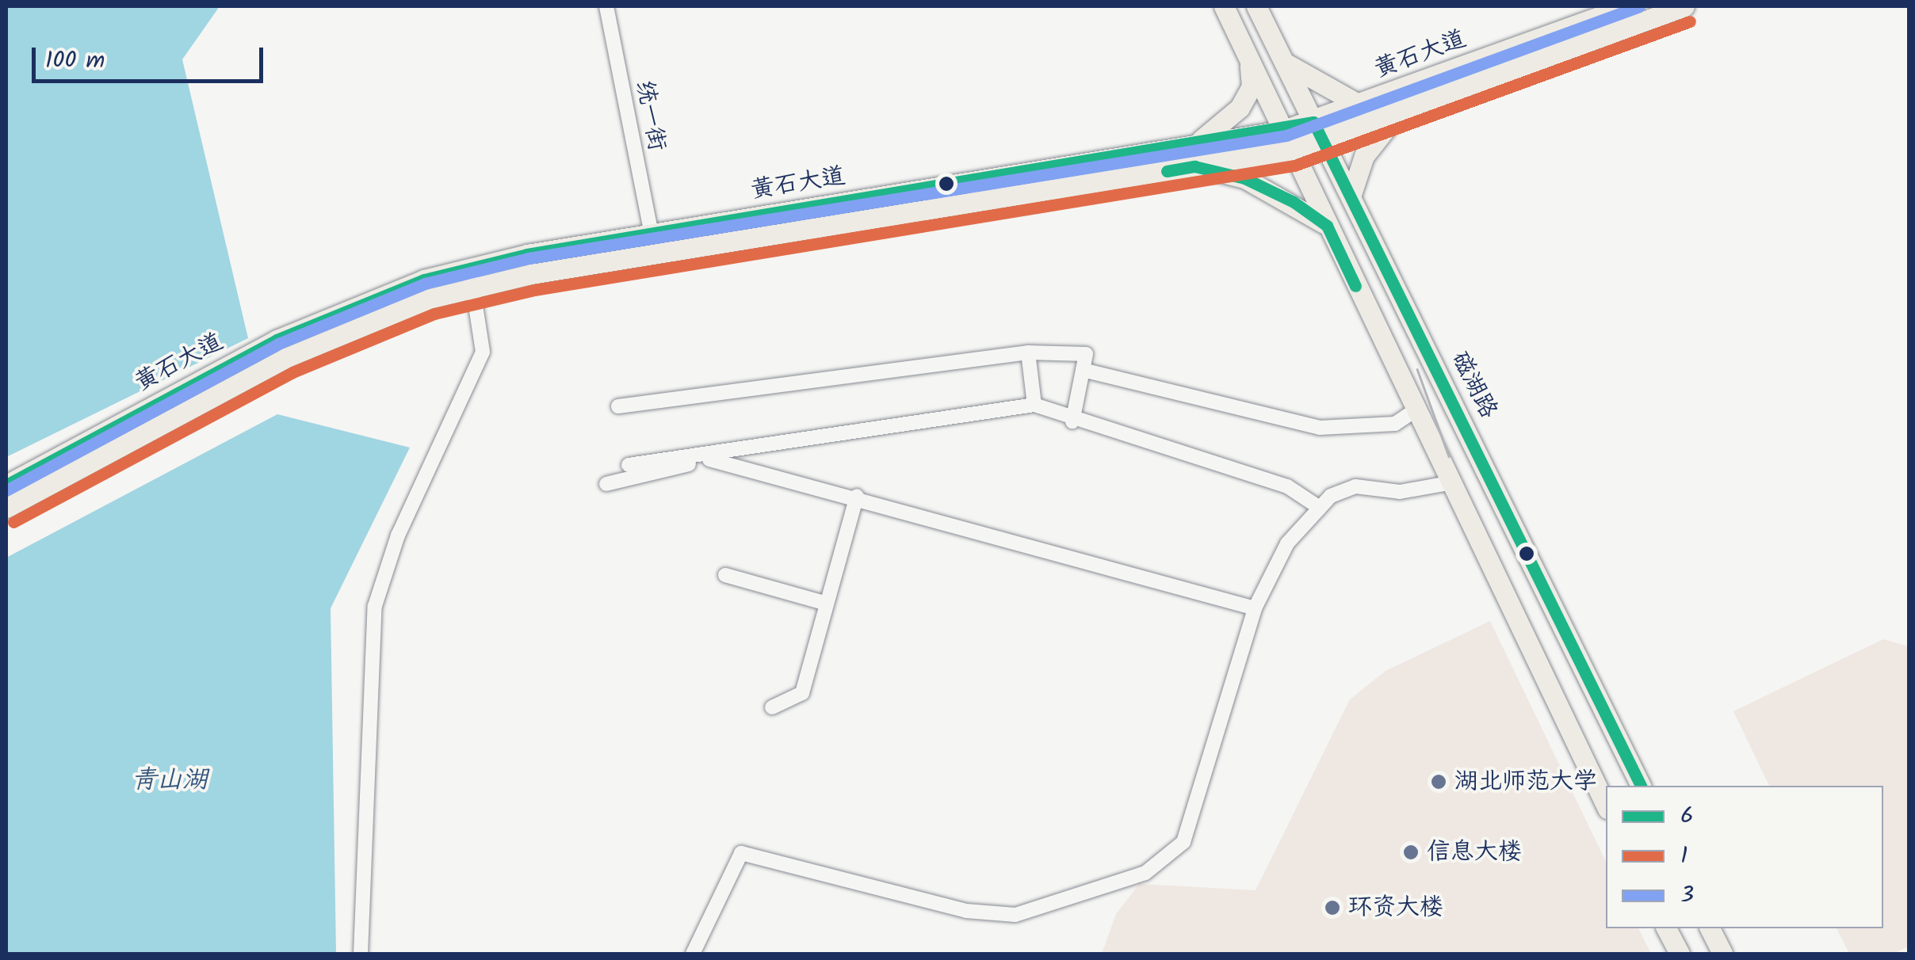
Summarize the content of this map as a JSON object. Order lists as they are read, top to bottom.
{
  "streets": {
    "main road": ["黄石大道", "磁湖路"],
    "street": ["统一街"]
  },
  "crossings": [
    ["黄石大道", "统一街"],
    ["黄石大道", "磁湖路"]
  ],
  "water": ["青山湖"],
  "places": ["湖北师范大学", "信息大楼", "环资大楼"],
  "lines": ["transit line 3", "transit line 1", "transit line 6"],
  "legend": ["6", "1", "3"],
  "scale_bar": "100 m"
}
